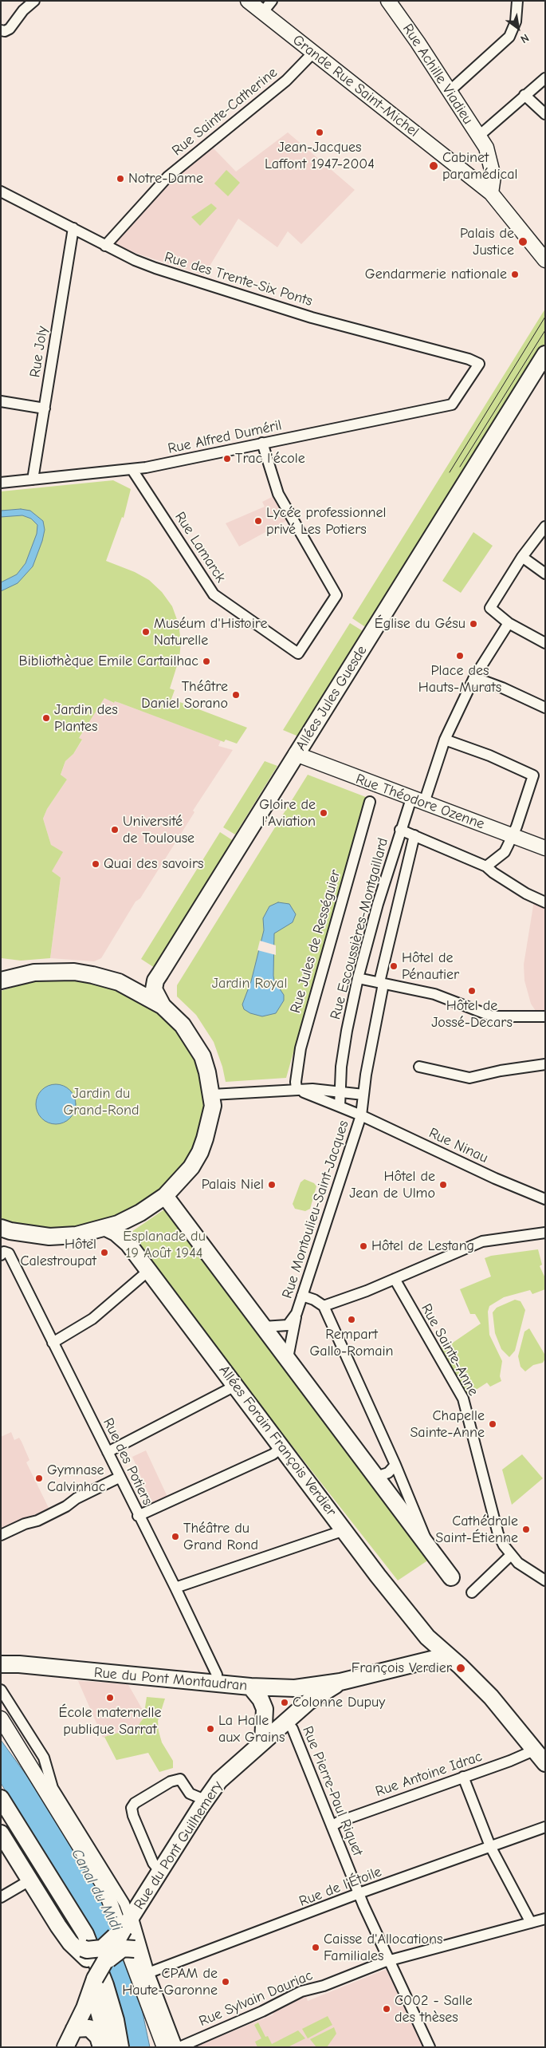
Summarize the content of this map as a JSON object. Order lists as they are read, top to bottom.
{
  "streets": {
    "main road": [
      "Rue Achille Viadieu",
      "Grande Rue Saint-Michel",
      "Allées Jules Guesde",
      "Rue Théodore Ozenne",
      "Allées Forain François Verdier",
      "Rue du Pont Montaudran",
      "Rue du Pont Guilhemery"
    ],
    "street": [
      "Rue Sainte-Catherine",
      "Rue des Trente-Six Ponts",
      "Rue Joly",
      "Rue Alfred Duméril",
      "Rue Lamarck",
      "Rue Escoussières-Montgaillard",
      "Rue Jules de Rességuier",
      "Rue Ninau",
      "Rue Montoulieu-Saint-Jacques",
      "Rue Sainte-Anne",
      "Rue des Potiers",
      "Rue Antoine Idrac",
      "Rue Pierre-Paul Riquet",
      "Rue de l'Étoile",
      "Rue Sylvain Dauriac"
    ]
  },
  "crossings": [
    ["Rue Achille Viadieu", "Grande Rue Saint-Michel"],
    ["Grande Rue Saint-Michel", "Rue Sainte-Catherine"],
    ["Rue Sainte-Catherine", "Rue des Trente-Six Ponts"],
    ["Rue des Trente-Six Ponts", "Rue Joly"],
    ["Rue des Trente-Six Ponts", "Rue Alfred Duméril"],
    ["Rue Joly", "Rue Alfred Duméril"],
    ["Rue Alfred Duméril", "Rue Lamarck"],
    ["Allées Jules Guesde", "Rue Théodore Ozenne"],
    ["Rue Théodore Ozenne", "Rue Escoussières-Montgaillard"],
    ["Rue Escoussières-Montgaillard", "Rue Ninau"],
    ["Rue Jules de Rességuier", "Rue Ninau"],
    ["Rue Ninau", "Rue Montoulieu-Saint-Jacques"],
    ["Allées Forain François Verdier", "Rue Antoine Idrac"],
    ["Rue des Potiers", "Rue du Pont Montaudran"],
    ["Rue du Pont Montaudran", "Rue du Pont Guilhemery"],
    ["Rue Antoine Idrac", "Rue Pierre-Paul Riquet"],
    ["Rue Pierre-Paul Riquet", "Rue du Pont Guilhemery"],
    ["Rue Pierre-Paul Riquet", "Rue de l'Étoile"],
    ["Rue Pierre-Paul Riquet", "Rue Sylvain Dauriac"]
  ],
  "water": ["Canal du Midi"],
  "parks": ["Jardin Royal", "Jardin du Grand-Rond", "Esplanade du 19 Août 1944"],
  "places": [
    "Jean-Jacques Laffont 1947-2004",
    "Cabinet paramédical",
    "Notre-Dame",
    "Palais de Justice",
    "Gendarmerie nationale",
    "Trac l'école",
    "Lycée professionnel privé Les Potiers",
    "Église du Gésu",
    "Muséum d'Histoire Naturelle",
    "Place des Hauts-Murats",
    "Bibliothèque Emile Cartailhac",
    "Théâtre Daniel Sorano",
    "Jardin des Plantes",
    "Gloire de l'Aviation",
    "Université de Toulouse",
    "Quai des savoirs",
    "Hôtel de Pénautier",
    "Hôtel de Jossé-Decars",
    "Palais Niel",
    "Hôtel de Jean de Ulmo",
    "Hôtel de Lestang",
    "Hôtel Calestroupat",
    "Rempart Gallo-Romain",
    "Chapelle Sainte-Anne",
    "Gymnase Calvinhac",
    "Cathédrale Saint-Étienne",
    "Théâtre du Grand Rond",
    "François Verdier",
    "École maternelle publique Sarrat",
    "Colonne Dupuy",
    "La Halle aux Grains",
    "Caisse d'Allocations Familiales",
    "CPAM de Haute-Garonne",
    "C002 - Salle des thèses"
  ],
  "north": "bottom right"
}
